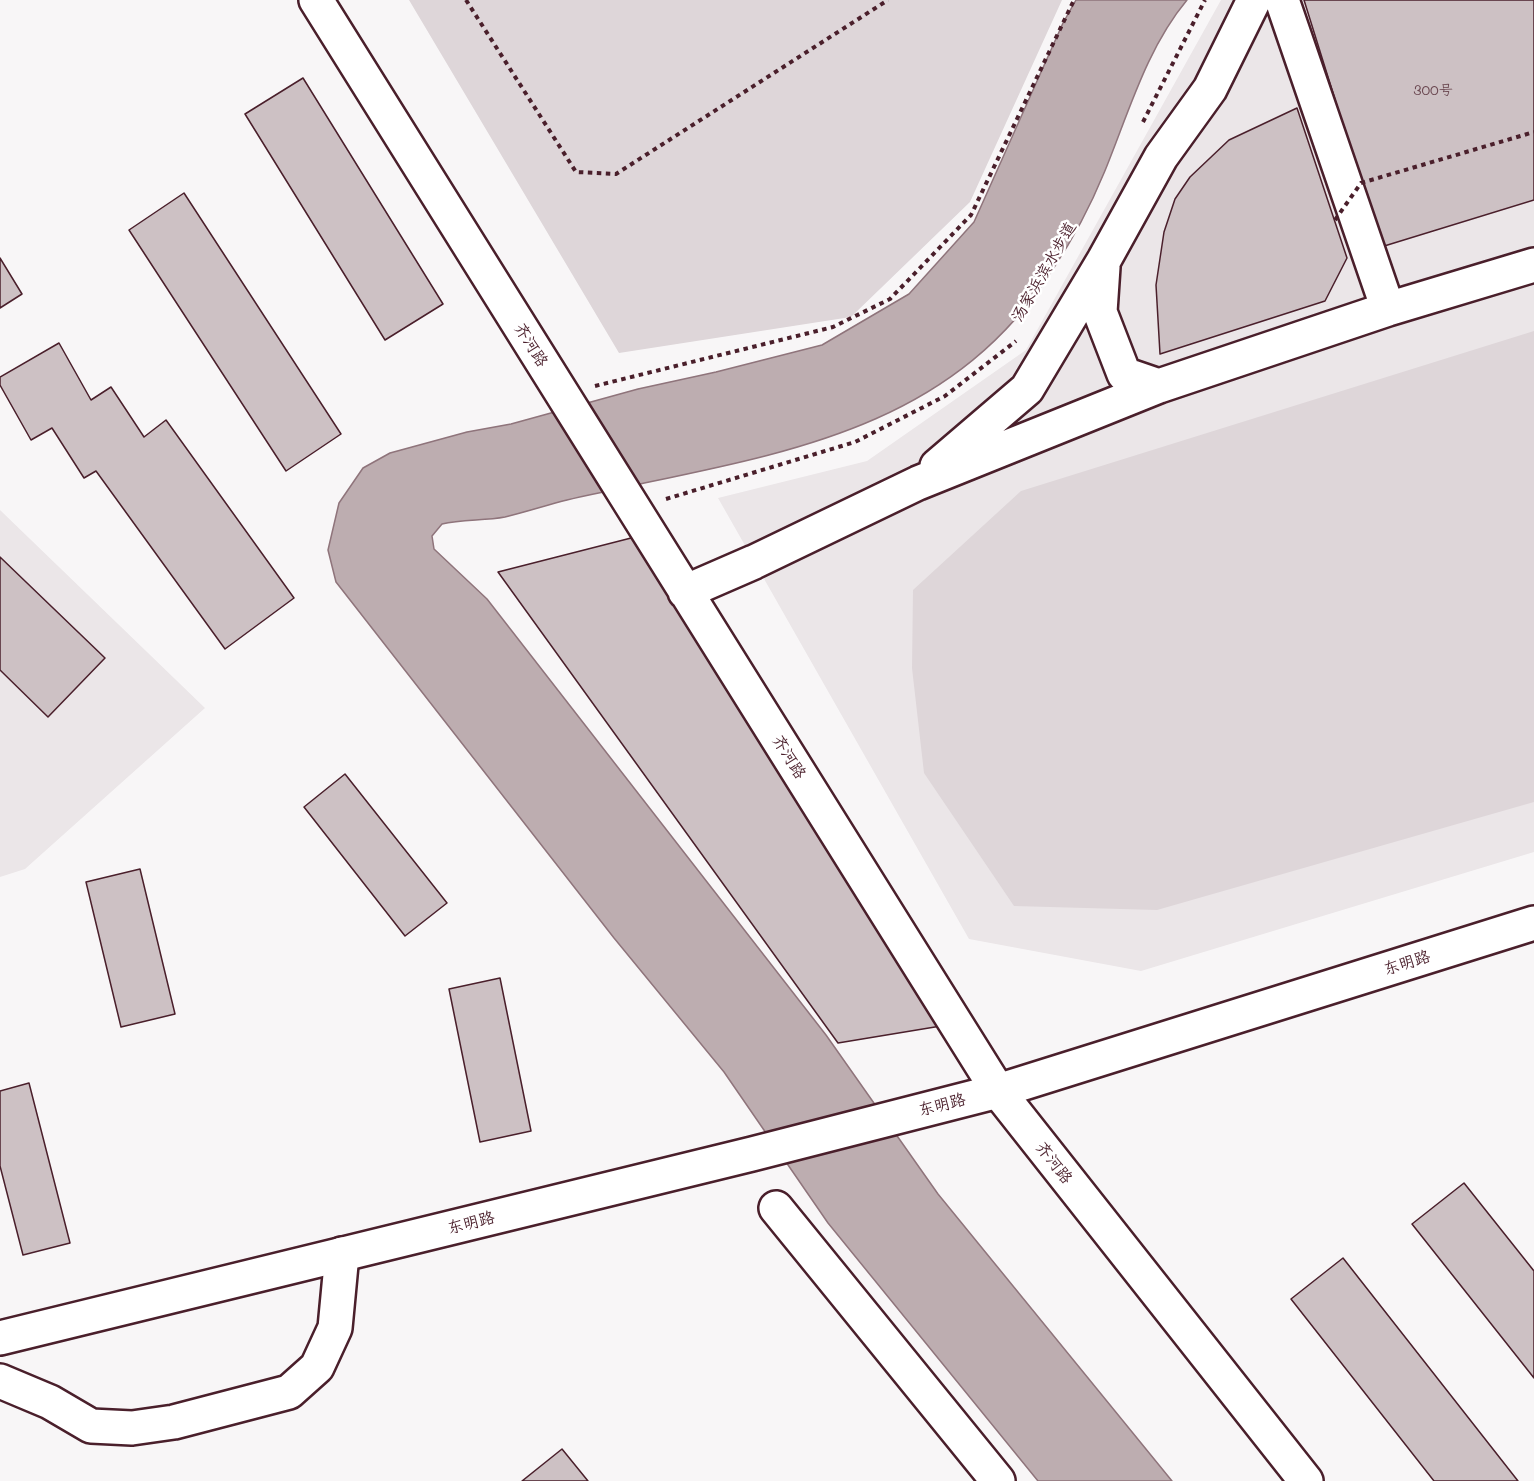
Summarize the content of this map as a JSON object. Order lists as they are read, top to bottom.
{
  "streets": {
    "street": ["齐河路", "东明路"],
    "path": ["汤家浜滨水步道"]
  },
  "crossings": [
    ["汤家浜滨水步道", "齐河路"],
    ["齐河路", "东明路"]
  ],
  "house_numbers": ["300号"]
}
